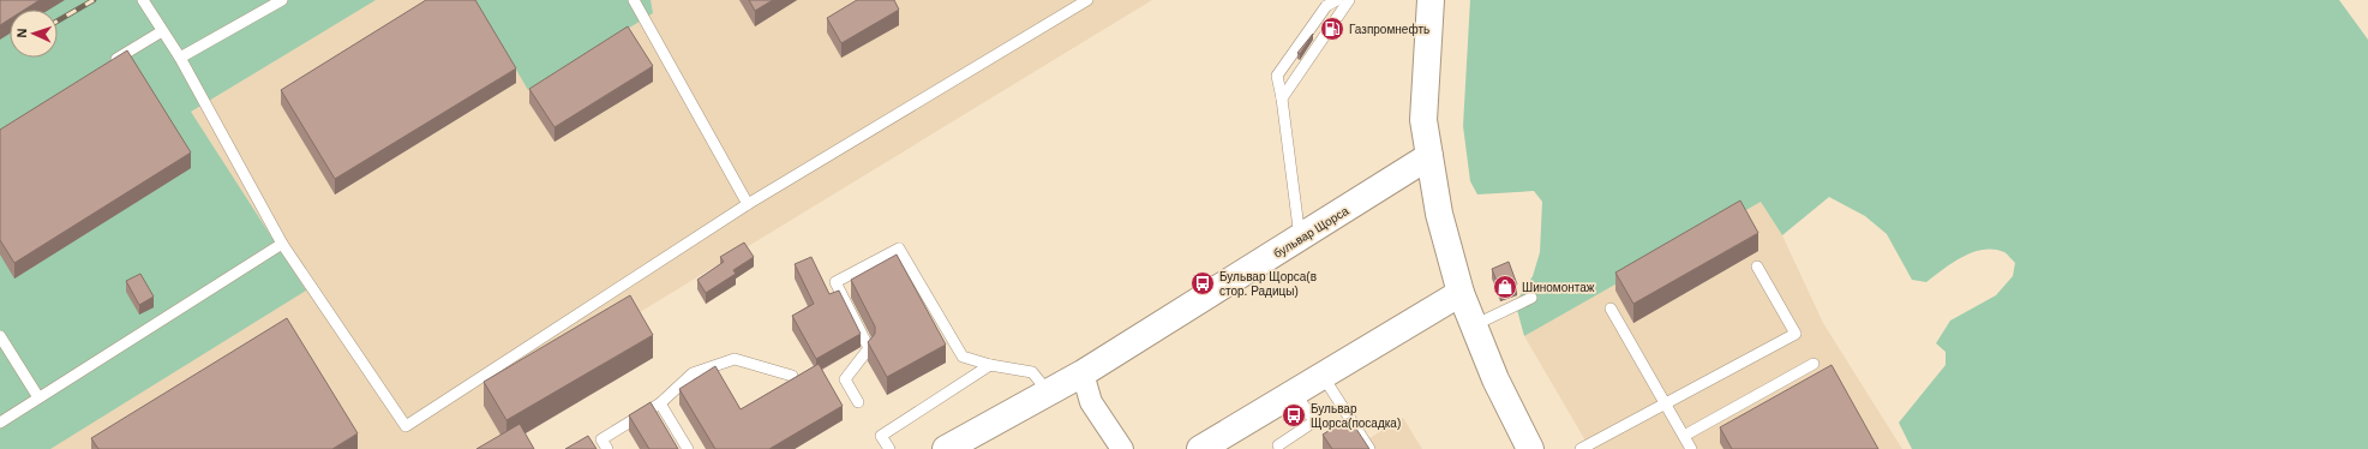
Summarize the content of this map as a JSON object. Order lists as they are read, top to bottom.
{
  "streets": {
    "street": ["бульвар Щорса"]
  },
  "places": {
    "fuel station": ["Газпромнефть"],
    "bus stop": ["Бульвар Щорса(в стор. Радицы)", "Бульвар Щорса(посадка)"],
    "shop": ["Шиномонтаж"]
  },
  "north": "left"
}
